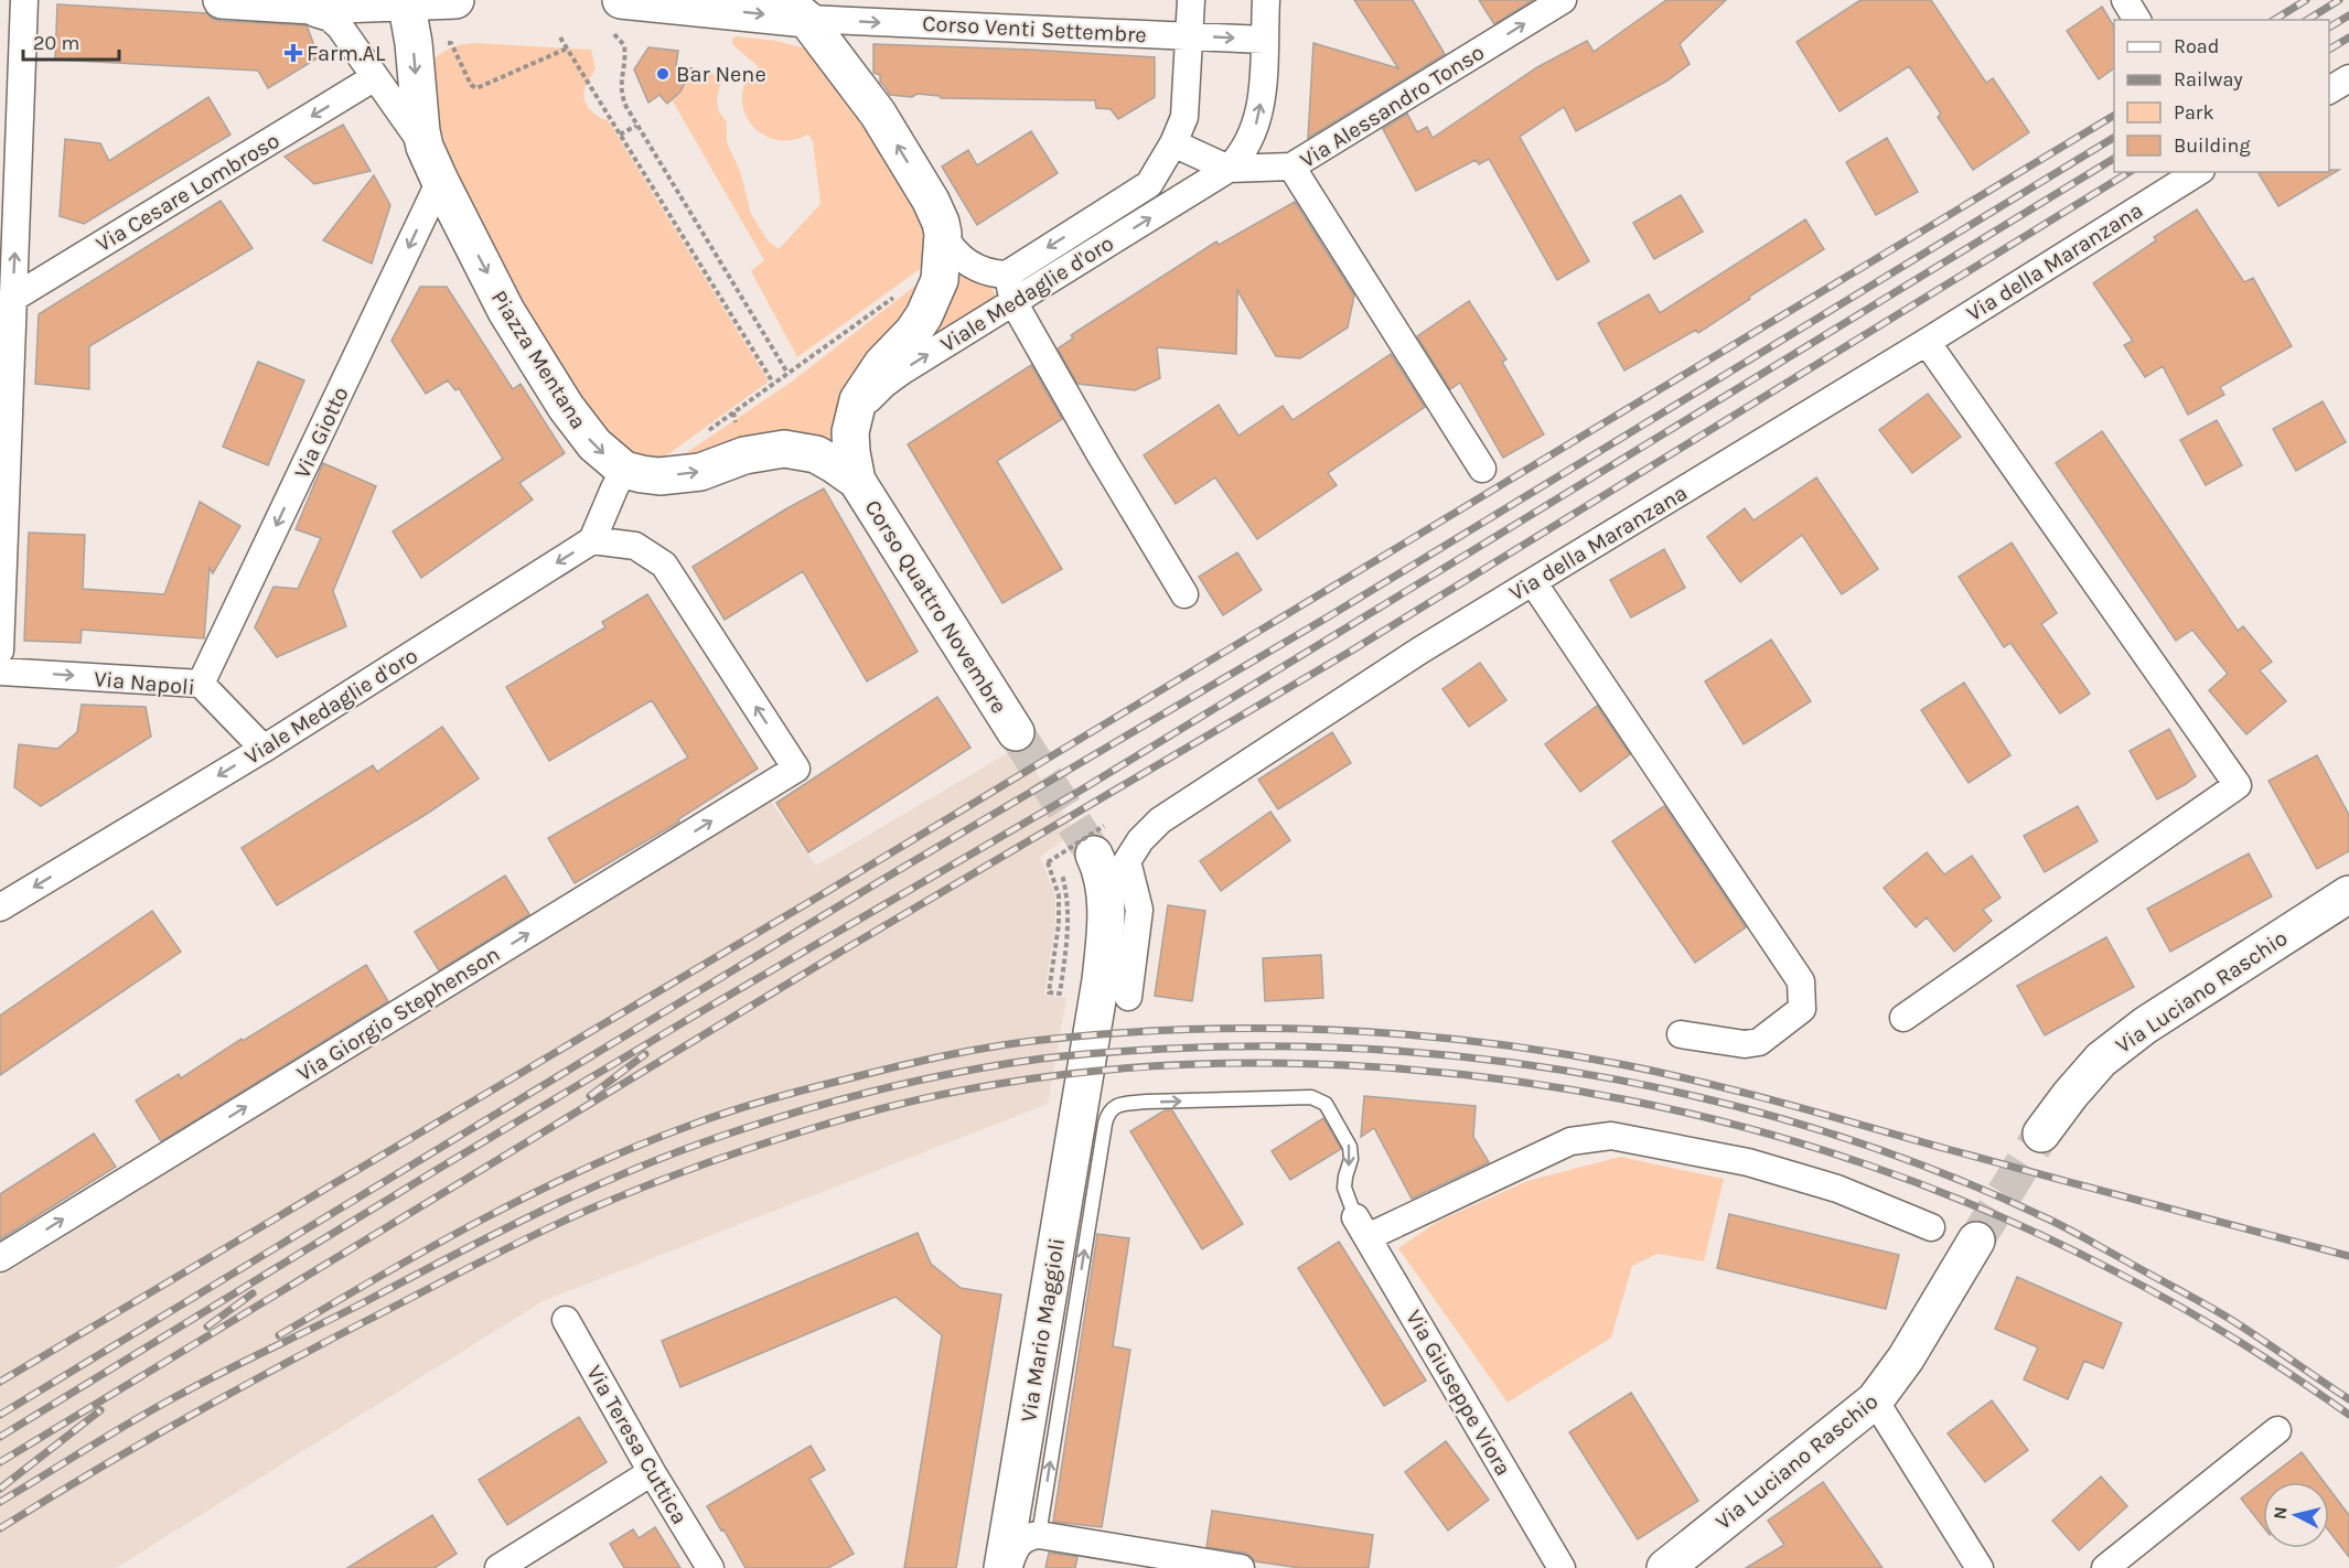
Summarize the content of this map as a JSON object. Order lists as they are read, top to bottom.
{
  "streets": {
    "street": [
      "Corso Venti Settembre",
      "Via Alessandro Tonso",
      "Via Cesare Lombroso",
      "Via della Maranzana",
      "Viale Medaglie d'oro",
      "Piazza Mentana",
      "Via Giotto",
      "Corso Quattro Novembre",
      "Via Napoli",
      "Via Luciano Raschio",
      "Via Giorgio Stephenson",
      "Via Mario Maggioli",
      "Via Giuseppe Viora",
      "Via Teresa Cuttica"
    ]
  },
  "crossings": [
    ["Corso Venti Settembre", "Viale Medaglie d'oro"],
    ["Via Alessandro Tonso", "Viale Medaglie d'oro"],
    ["Via Cesare Lombroso", "Piazza Mentana"],
    ["Viale Medaglie d'oro", "Via Napoli"],
    ["Viale Medaglie d'oro", "Via Giorgio Stephenson"],
    ["Piazza Mentana", "Via Giotto"],
    ["Piazza Mentana", "Corso Quattro Novembre"],
    ["Via Giotto", "Via Napoli"]
  ],
  "one_way": [
    "Corso Venti Settembre",
    "Via Alessandro Tonso",
    "Via Cesare Lombroso",
    "Via Giotto",
    "Via Napoli"
  ],
  "places": {
    "health": ["Farm.AL"],
    "other": ["Bar Nene"]
  },
  "legend": [
    "Road",
    "Railway",
    "Park",
    "Building"
  ],
  "scale_bar": "20 m",
  "north": "left"
}
